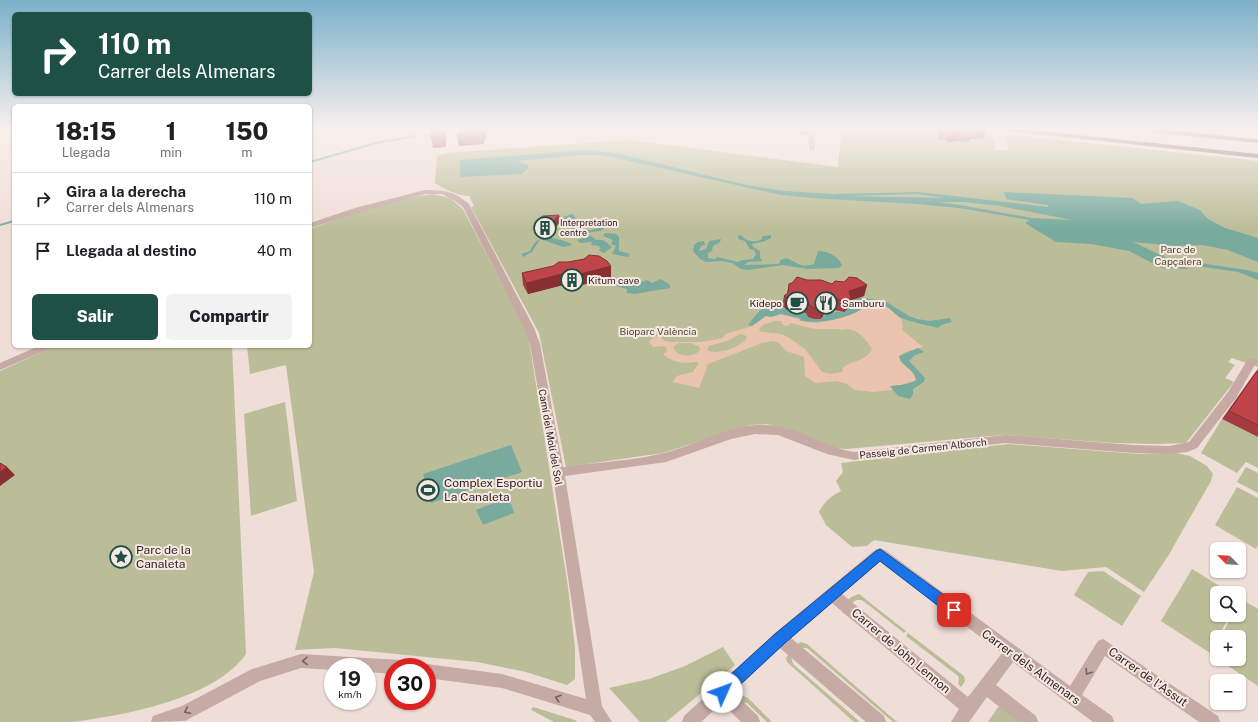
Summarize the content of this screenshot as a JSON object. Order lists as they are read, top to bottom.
{
  "streets": {
    "street": [
      "Camí del Molí del Sol",
      "Passeig de Carmen Alborch",
      "Carrer de John Lennon",
      "Carrer dels Almenars",
      "Carrer de l'Assut"
    ]
  },
  "crossings": [
    ["Camí del Molí del Sol", "Passeig de Carmen Alborch"],
    ["Carrer de John Lennon", "Carrer dels Almenars"],
    ["Carrer dels Almenars", "Carrer de l'Assut"]
  ],
  "parks": ["Parc de Capçalera", "Bioparc València"],
  "places": {
    "building": ["Interpretation centre", "Kitum cave"],
    "cafe": ["Kidepo"],
    "restaurant": ["Samburu"],
    "sports": ["Complex Esportiu La Canaleta"],
    "place": ["Parc de la Canaleta"]
  },
  "north": "top left",
  "page": {
    "turn": ["110 m", "Carrer dels Almenars"],
    "eta": [
      "18:15",
      "Llegada",
      "1",
      "min",
      "150",
      "m"
    ],
    "list": [
      {
        "name": "Gira a la derecha",
        "note": "Carrer dels Almenars",
        "value": "110 m"
      },
      {
        "name": "Llegada al destino",
        "value": "40 m"
      }
    ],
    "buttons": ["Salir", "Compartir"],
    "map_buttons": ["+", "−"],
    "speed": "19 km/h",
    "limit": "30"
  }
}
